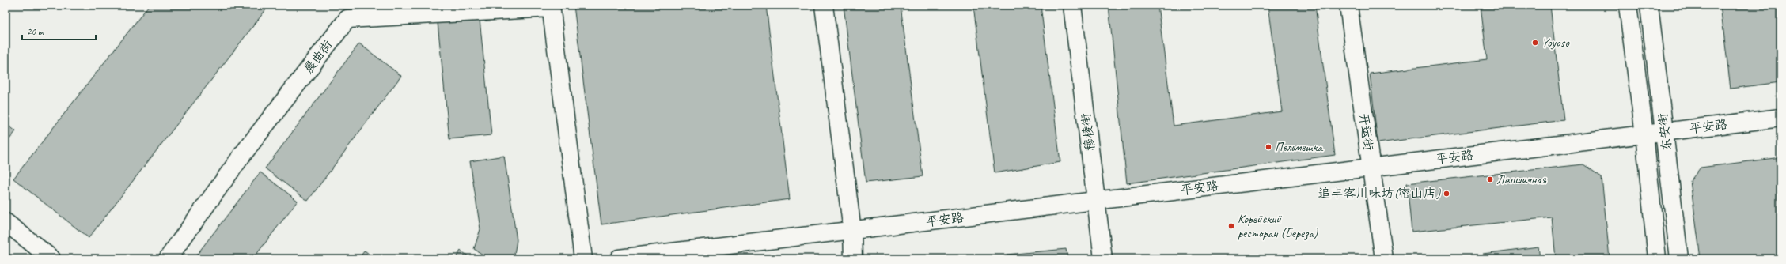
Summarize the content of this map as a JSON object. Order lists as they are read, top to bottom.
{
  "streets": {
    "street": [
      "晨曲街",
      "平安路",
      "穆棱街",
      "开运街",
      "东安街"
    ]
  },
  "crossings": [
    ["平安路", "穆棱街"],
    ["平安路", "开运街"],
    ["平安路", "东安街"]
  ],
  "places": [
    "Yoyoso",
    "Пельмешка",
    "Лапшичная",
    "追丰客川味坊(密山店)",
    "Корейский ресторан (Береза)"
  ],
  "scale_bar": "20 m"
}
